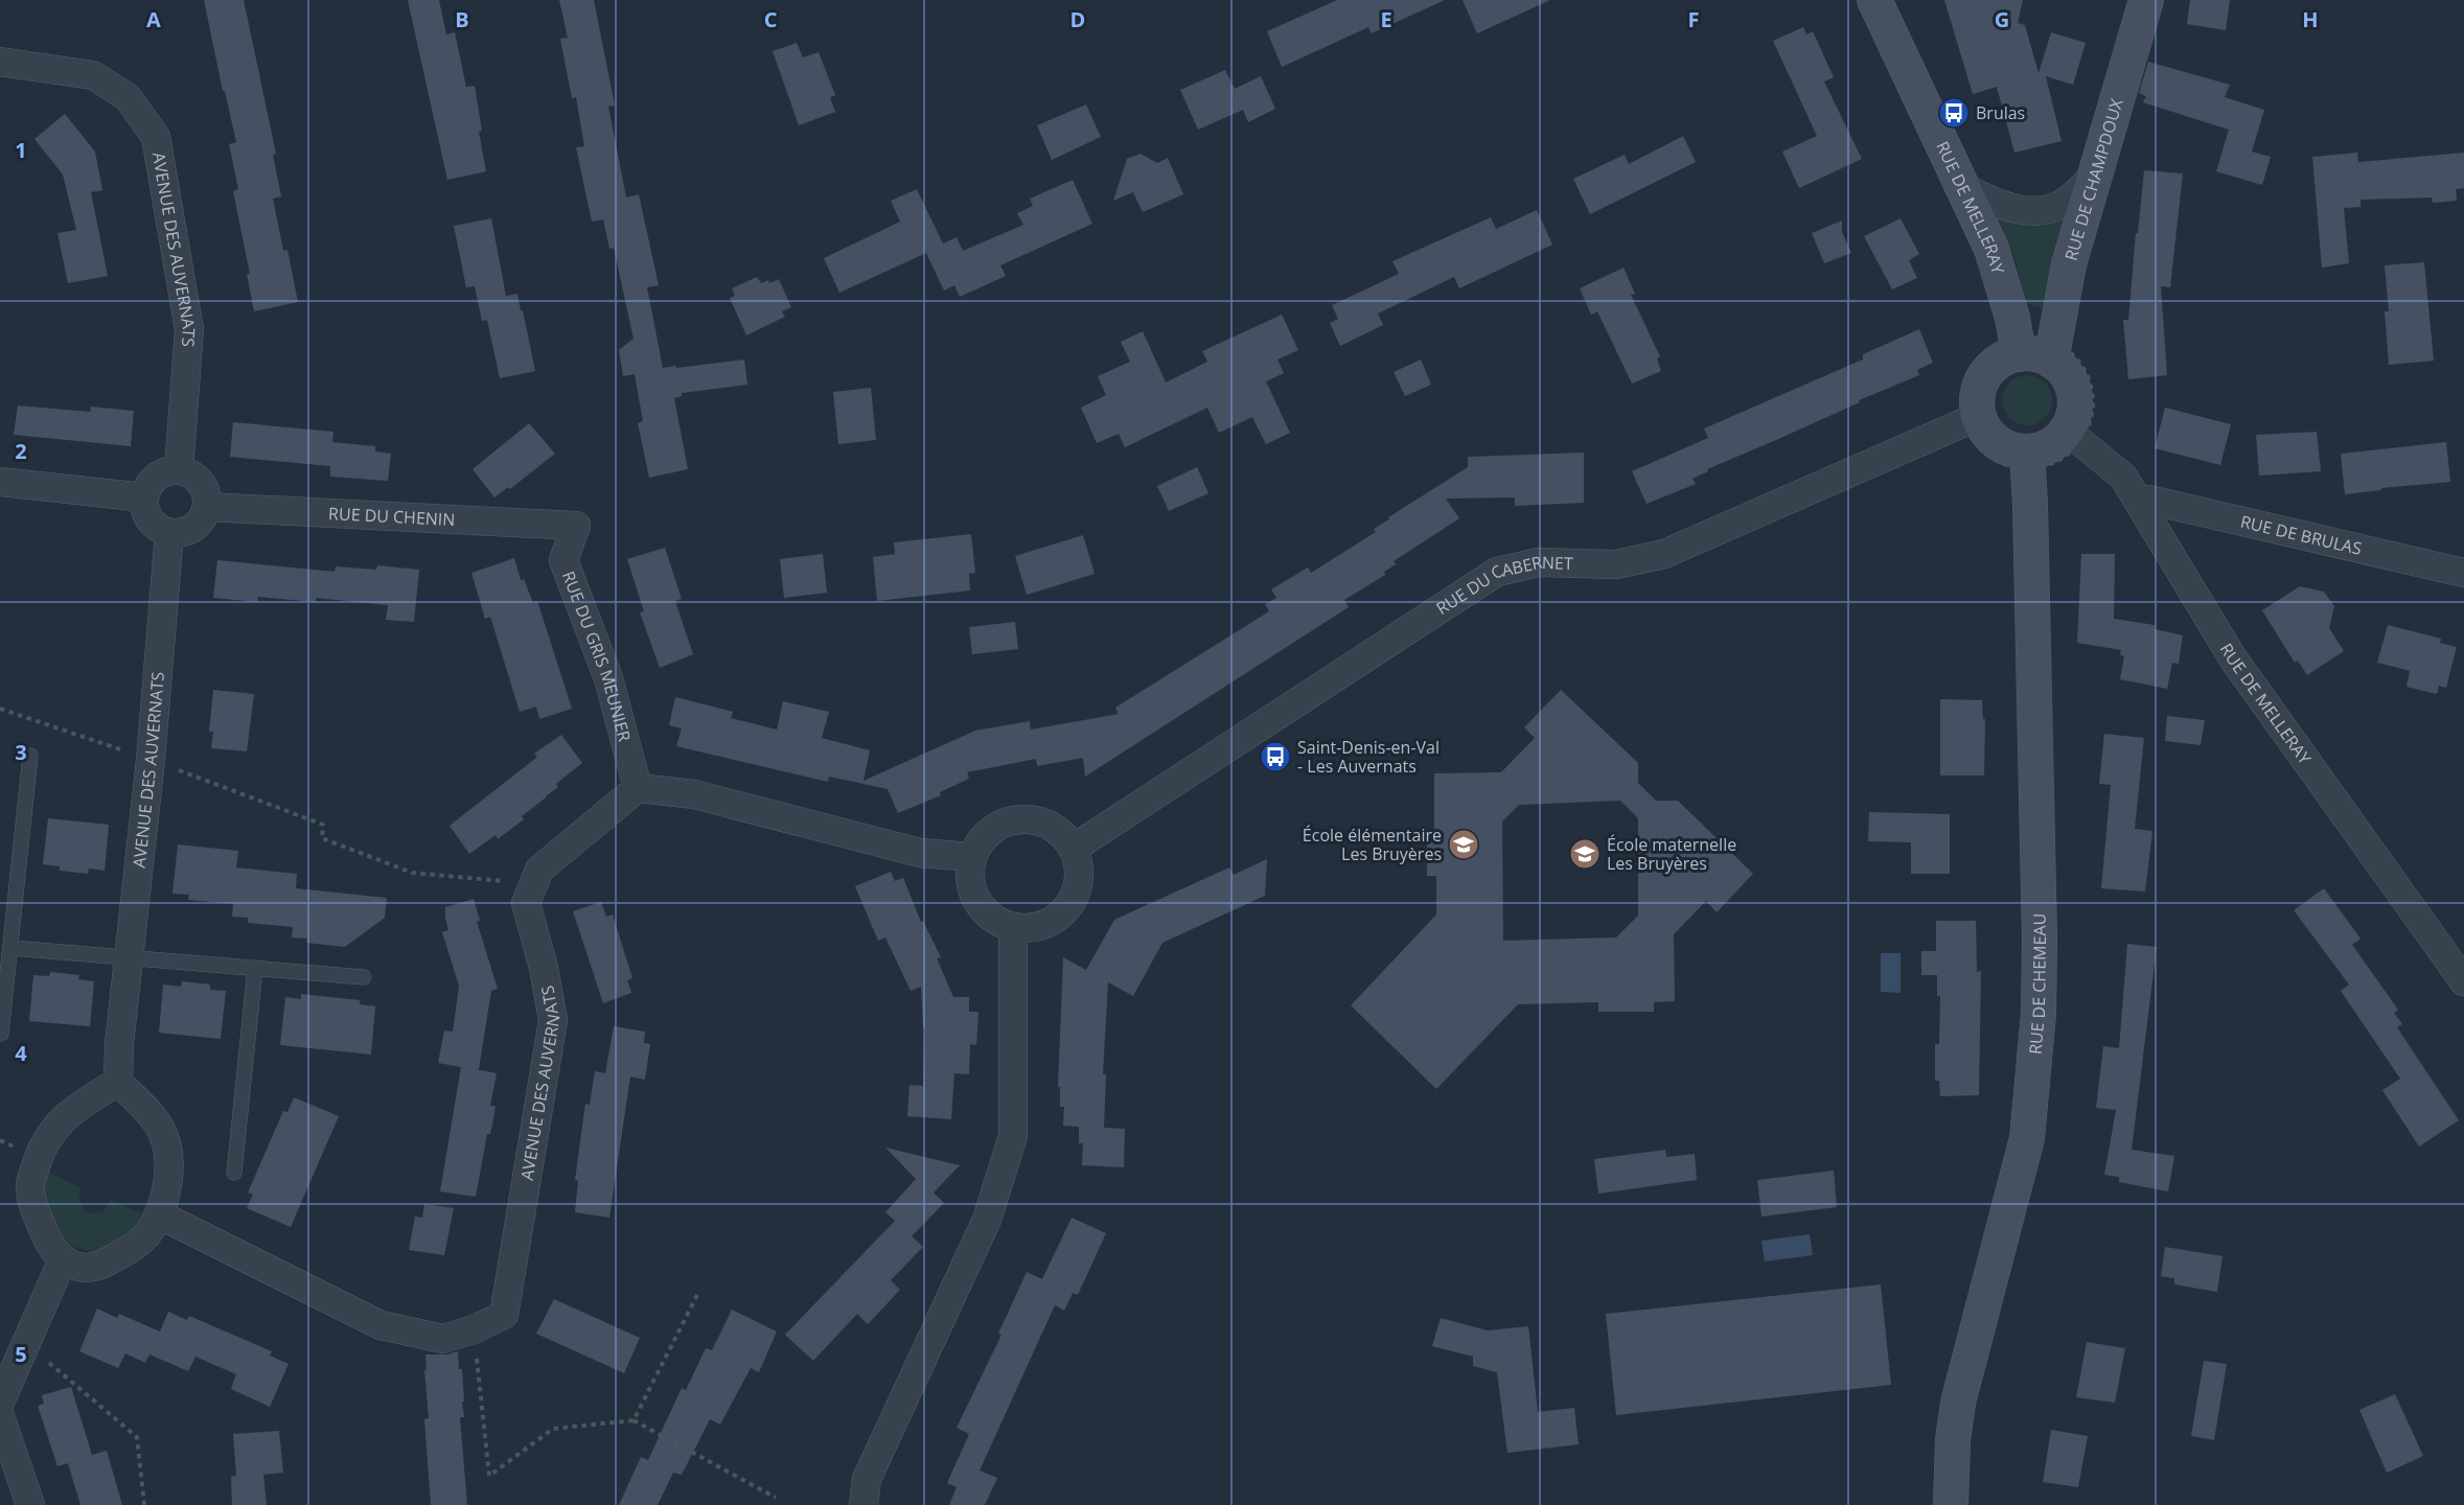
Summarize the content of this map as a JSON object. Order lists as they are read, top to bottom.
{
  "streets": {
    "street": [
      "RUE DE CHAMPDOUX",
      "RUE DE MELLERAY",
      "AVENUE DES AUVERNATS",
      "RUE DU CHENIN",
      "RUE DE BRULAS",
      "RUE DU CABERNET",
      "RUE DU GRIS MEUNIER",
      "RUE DE CHEMEAU"
    ]
  },
  "crossings": [
    ["RUE DE CHAMPDOUX", "RUE DE MELLERAY"],
    ["RUE DE CHAMPDOUX", "RUE DU CABERNET"],
    ["RUE DE CHAMPDOUX", "RUE DE CHEMEAU"],
    ["RUE DE MELLERAY", "RUE DE BRULAS"],
    ["RUE DE MELLERAY", "RUE DU CABERNET"],
    ["RUE DE MELLERAY", "RUE DE CHEMEAU"],
    ["AVENUE DES AUVERNATS", "RUE DU CHENIN"],
    ["AVENUE DES AUVERNATS", "RUE DU GRIS MEUNIER"],
    ["RUE DU CHENIN", "RUE DU GRIS MEUNIER"],
    ["RUE DU CABERNET", "RUE DE CHEMEAU"]
  ],
  "places": {
    "bus stop": ["Brulas", "Saint-Denis-en-Val - Les Auvernats"],
    "school or university": ["École élémentaire Les Bruyères", "École maternelle Les Bruyères"]
  },
  "grid": {
    "columns": [
      "A",
      "B",
      "C",
      "D",
      "E",
      "F",
      "G",
      "H"
    ],
    "rows": [
      "1",
      "2",
      "3",
      "4",
      "5"
    ]
  }
}
